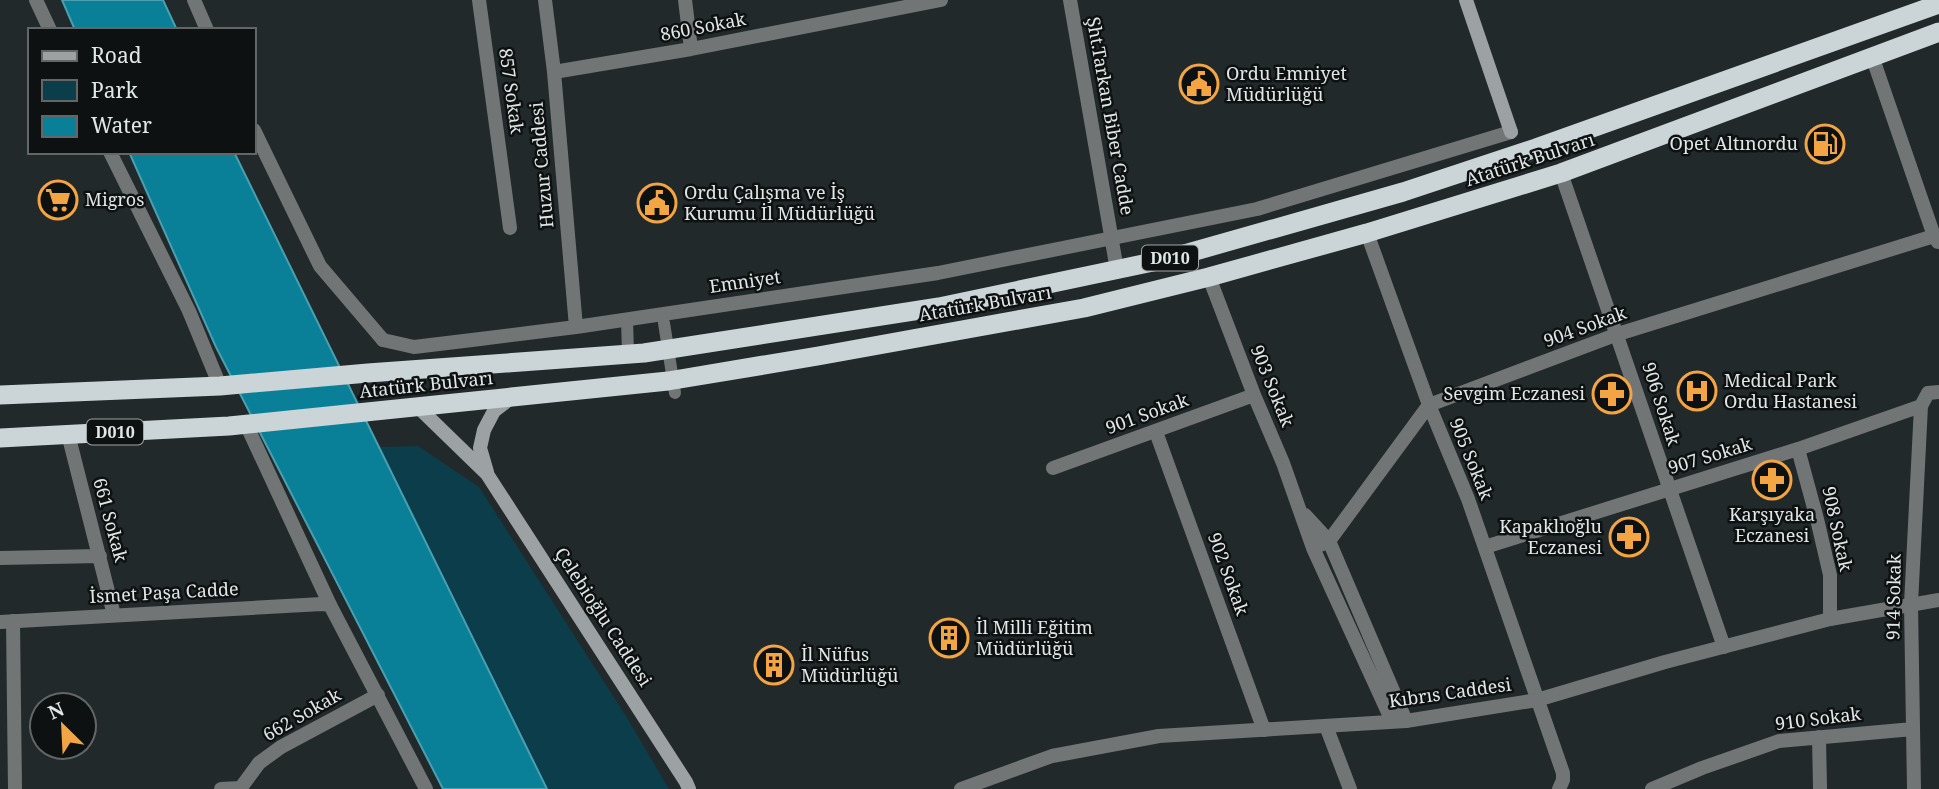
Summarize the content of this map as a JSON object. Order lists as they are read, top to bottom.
{
  "streets": {
    "highway": ["Atatürk Bulvarı", "D010"],
    "main road": ["Çelebioğlu Caddesi"],
    "street": [
      "860 Sokak",
      "857 Sokak",
      "Şht.Tarkan Biber Cadde",
      "Huzur Caddesi",
      "Emniyet",
      "904 Sokak",
      "903 Sokak",
      "906 Sokak",
      "901 Sokak",
      "907 Sokak",
      "905 Sokak",
      "661 Sokak",
      "908 Sokak",
      "902 Sokak",
      "İsmet Paşa Cadde",
      "914 Sokak",
      "Kıbrıs Caddesi",
      "662 Sokak",
      "910 Sokak"
    ]
  },
  "crossings": [
    ["860 Sokak", "Huzur Caddesi"],
    ["Şht.Tarkan Biber Cadde", "Atatürk Bulvarı"],
    ["Şht.Tarkan Biber Cadde", "Emniyet"],
    ["Atatürk Bulvarı", "903 Sokak"],
    ["Atatürk Bulvarı", "906 Sokak"],
    ["Atatürk Bulvarı", "905 Sokak"],
    ["Atatürk Bulvarı", "661 Sokak"],
    ["Huzur Caddesi", "Emniyet"],
    ["904 Sokak", "906 Sokak"],
    ["904 Sokak", "905 Sokak"],
    ["903 Sokak", "901 Sokak"],
    ["903 Sokak", "Kıbrıs Caddesi"],
    ["906 Sokak", "907 Sokak"],
    ["906 Sokak", "Kıbrıs Caddesi"],
    ["901 Sokak", "902 Sokak"],
    ["907 Sokak", "905 Sokak"],
    ["907 Sokak", "908 Sokak"],
    ["907 Sokak", "914 Sokak"],
    ["905 Sokak", "Kıbrıs Caddesi"],
    ["661 Sokak", "İsmet Paşa Cadde"],
    ["908 Sokak", "Kıbrıs Caddesi"],
    ["902 Sokak", "Kıbrıs Caddesi"],
    ["914 Sokak", "Kıbrıs Caddesi"],
    ["914 Sokak", "910 Sokak"]
  ],
  "places": {
    "public building": ["Ordu Emniyet Müdürlüğü", "Ordu Çalışma ve İş Kurumu İl Müdürlüğü"],
    "fuel station": ["Opet Altınordu"],
    "supermarket": ["Migros"],
    "hospital": ["Medical Park Ordu Hastanesi"],
    "pharmacy": ["Sevgim Eczanesi", "Karşıyaka Eczanesi", "Kapaklıoğlu Eczanesi"],
    "building": ["İl Milli Eğitim Müdürlüğü", "İl Nüfus Müdürlüğü"]
  },
  "legend": ["Road", "Park", "Water"],
  "north": "top left"
}
